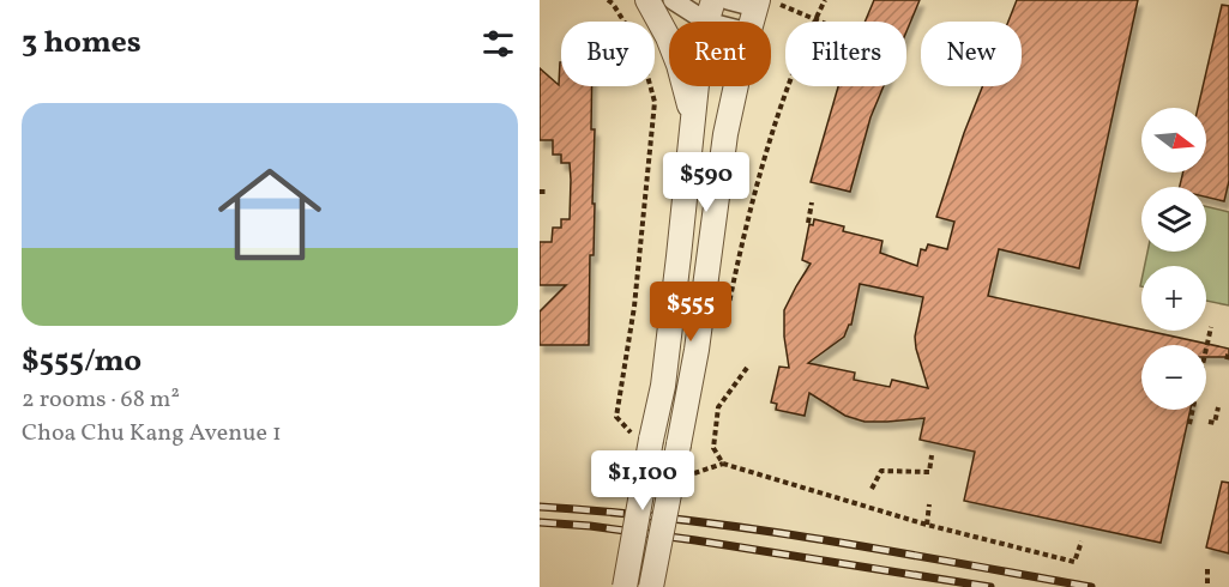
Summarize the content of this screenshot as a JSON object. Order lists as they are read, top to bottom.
{
  "north": "right",
  "page": {
    "heading": "3 homes",
    "chip": [
      "Buy",
      "Rent",
      "Filters",
      "New"
    ],
    "list": [
      {
        "name": "$555/mo",
        "note": "2 rooms · 68 m² · Choa Chu Kang Avenue 1"
      }
    ],
    "map_buttons": ["+", "−"],
    "price": ["$590", "$555", "$1,100"]
  }
}
